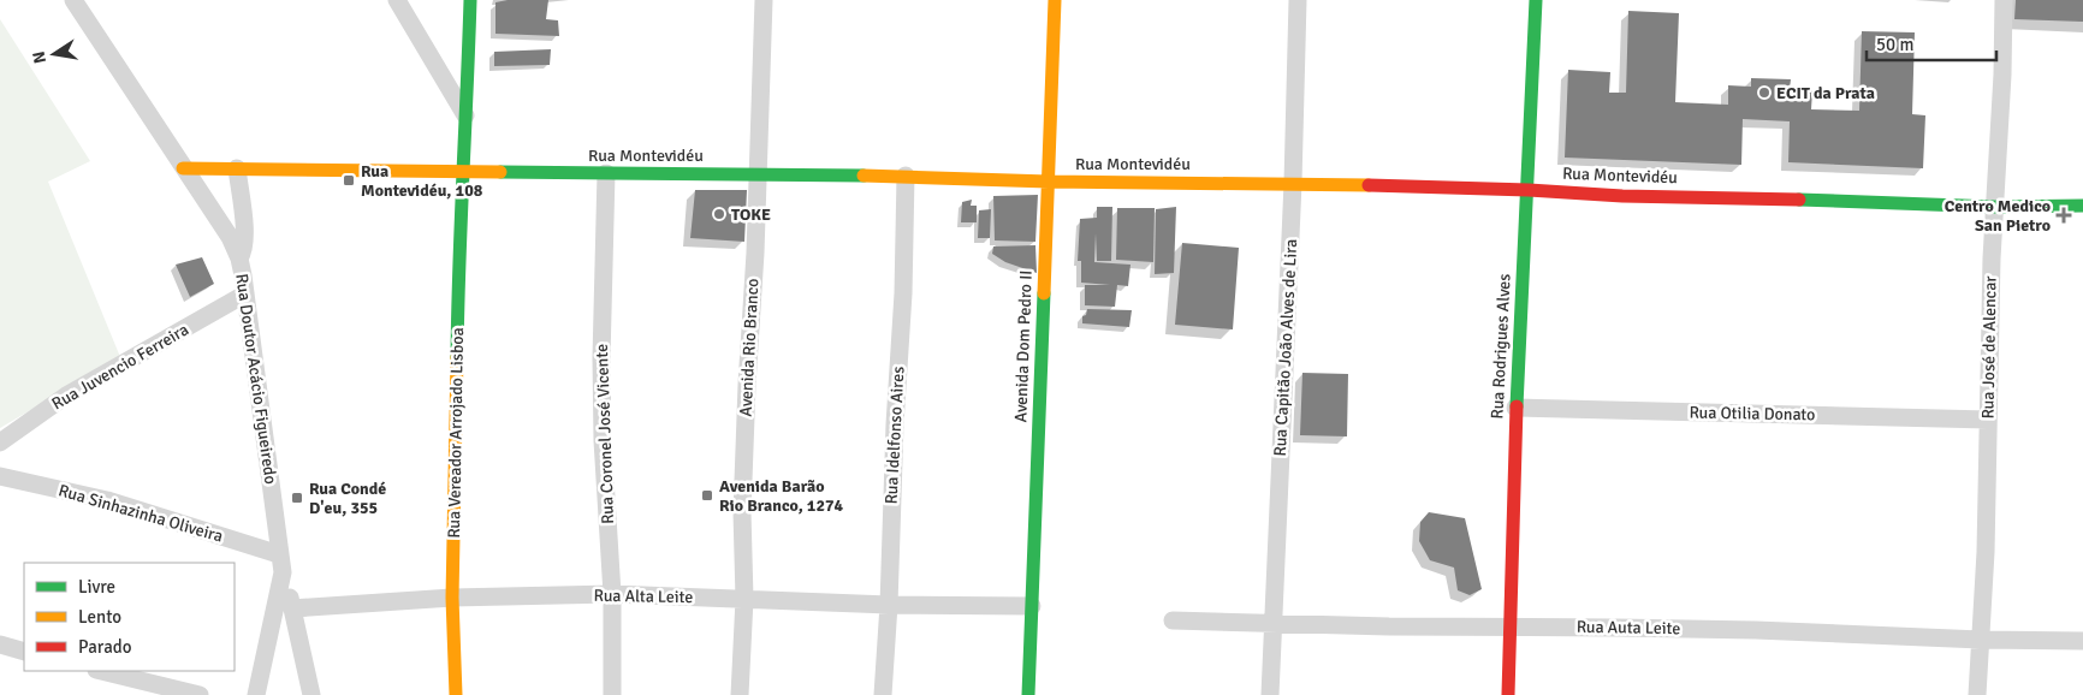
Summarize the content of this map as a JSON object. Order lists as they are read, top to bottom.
{
  "streets": {
    "main road": [
      "Rua Montevidéu",
      "Avenida Dom Pedro II",
      "Rua Rodrigues Alves",
      "Rua Vereador Arrojado Lisboa"
    ],
    "street": [
      "Avenida Rio Branco",
      "Rua Capitão João Alves de Lira",
      "Rua José de Alencar",
      "Rua Juvencio Ferreira",
      "Rua Doutor Acácio Figueiredo",
      "Rua Otilia Donato",
      "Rua Coronel José Vicente",
      "Rua Idelfonso Aires",
      "Rua Sinhazinha Oliveira",
      "Rua Alta Leite",
      "Rua Auta Leite"
    ]
  },
  "crossings": [
    ["Rua Montevidéu", "Avenida Dom Pedro II"],
    ["Rua Montevidéu", "Rua Rodrigues Alves"],
    ["Rua Montevidéu", "Avenida Rio Branco"],
    ["Rua Montevidéu", "Rua Capitão João Alves de Lira"],
    ["Rua Montevidéu", "Rua José de Alencar"],
    ["Rua Montevidéu", "Rua Doutor Acácio Figueiredo"],
    ["Rua Montevidéu", "Rua Vereador Arrojado Lisboa"],
    ["Rua Montevidéu", "Rua Coronel José Vicente"],
    ["Rua Montevidéu", "Rua Idelfonso Aires"],
    ["Avenida Dom Pedro II", "Rua Alta Leite"],
    ["Rua Rodrigues Alves", "Rua Otilia Donato"],
    ["Rua Rodrigues Alves", "Rua Auta Leite"],
    ["Avenida Rio Branco", "Rua Alta Leite"],
    ["Rua Capitão João Alves de Lira", "Rua Auta Leite"],
    ["Rua José de Alencar", "Rua Otilia Donato"],
    ["Rua José de Alencar", "Rua Auta Leite"],
    ["Rua Juvencio Ferreira", "Rua Doutor Acácio Figueiredo"],
    ["Rua Doutor Acácio Figueiredo", "Rua Sinhazinha Oliveira"],
    ["Rua Vereador Arrojado Lisboa", "Rua Alta Leite"],
    ["Rua Coronel José Vicente", "Rua Alta Leite"],
    ["Rua Idelfonso Aires", "Rua Alta Leite"]
  ],
  "places": {
    "other": ["ECIT da Prata", "TOKE"],
    "transit": ["Rua Montevidéu, 108", "Avenida Barão Rio Branco, 1274", "Rua Condé D'eu, 355"],
    "health": ["Centro Medico San Pietro"]
  },
  "legend": ["Livre", "Lento", "Parado"],
  "scale_bar": "50 m",
  "north": "left"
}
